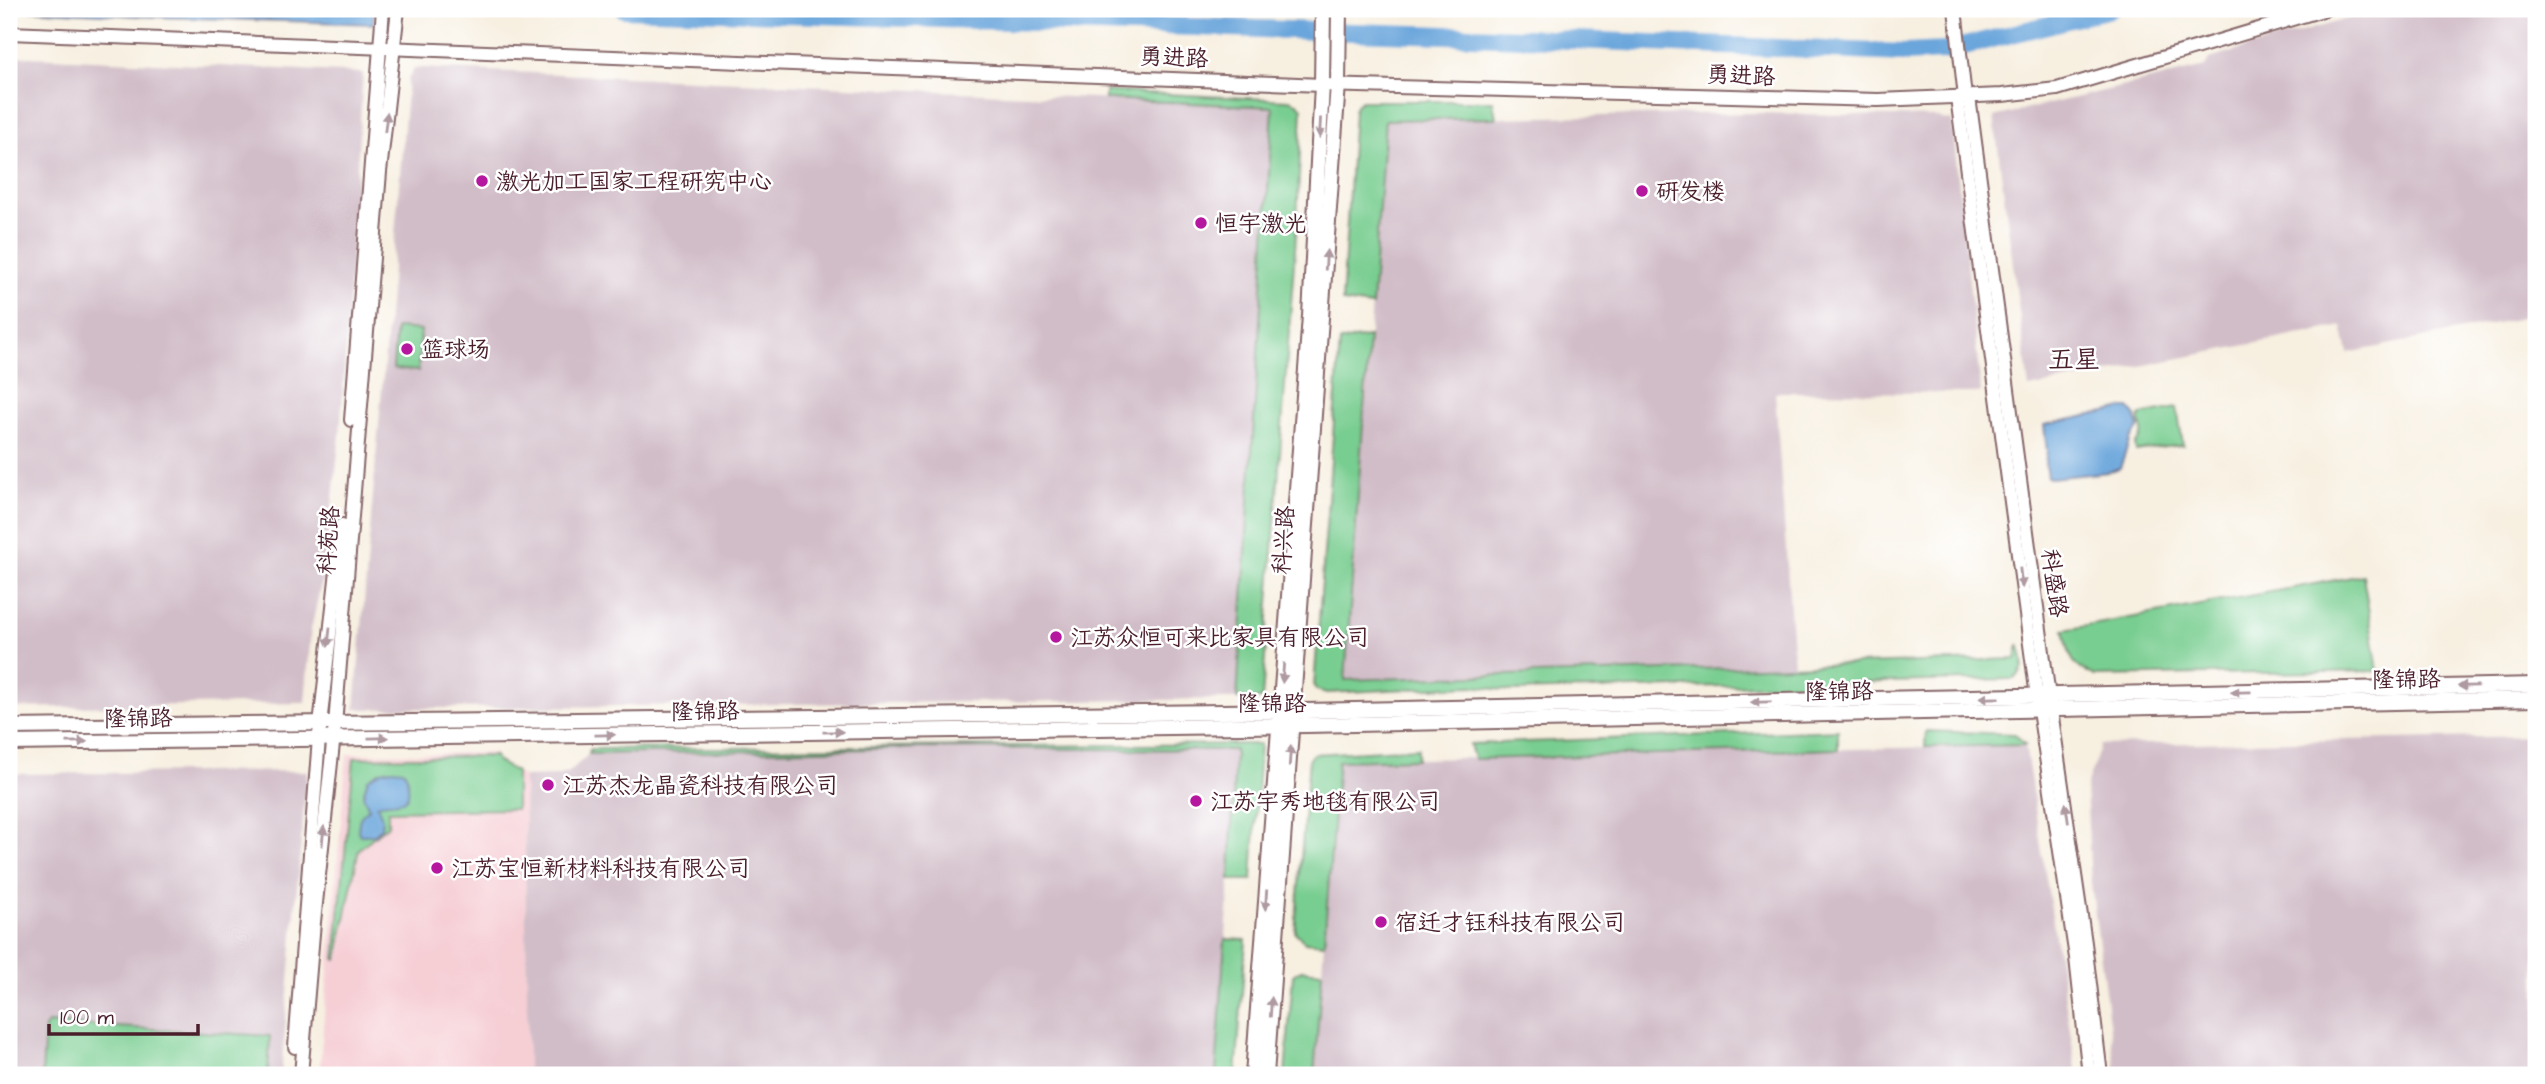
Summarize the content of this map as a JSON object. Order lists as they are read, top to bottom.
{
  "streets": {
    "main road": ["科兴路", "隆锦路"],
    "street": ["勇进路", "科苑路", "科盛路"]
  },
  "crossings": [
    ["勇进路", "科苑路"],
    ["勇进路", "科兴路"],
    ["勇进路", "科盛路"],
    ["科苑路", "隆锦路"],
    ["科兴路", "隆锦路"],
    ["科盛路", "隆锦路"]
  ],
  "districts": ["五星"],
  "places": [
    "激光加工国家工程研究中心",
    "研发楼",
    "恒宇激光",
    "篮球场",
    "江苏众恒可来比家具有限公司",
    "江苏杰龙晶瓷科技有限公司",
    "江苏宇秀地毯有限公司",
    "江苏宝恒新材料科技有限公司",
    "宿迁才钰科技有限公司"
  ],
  "scale_bar": "100 m"
}
